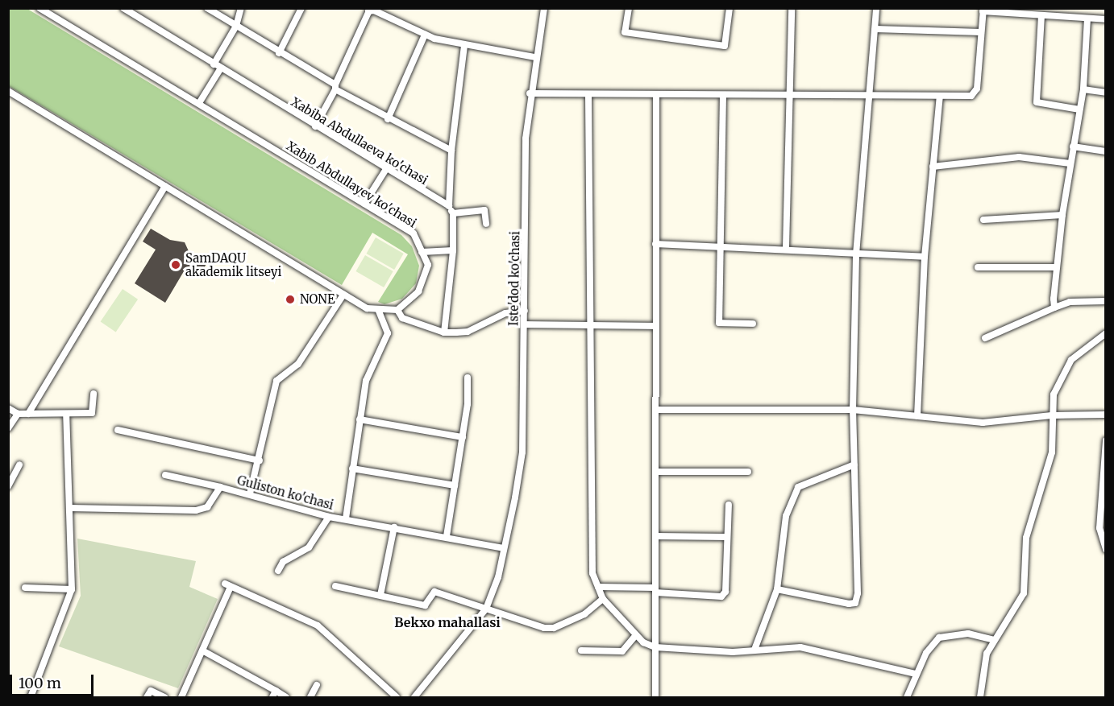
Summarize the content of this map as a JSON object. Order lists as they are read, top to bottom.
{
  "streets": {
    "street": [
      "Xabiba Abdullaeva ko'chasi",
      "Xabib Abdullayev ko'chasi",
      "Iste'dod ko'chasi",
      "Guliston ko'chasi"
    ]
  },
  "crossings": [
    ["Iste'dod ko'chasi", "Guliston ko'chasi"]
  ],
  "districts": ["Bekxo mahallasi"],
  "places": ["SamDAQU akademik litseyi", "NONE"],
  "scale_bar": "100 m"
}
